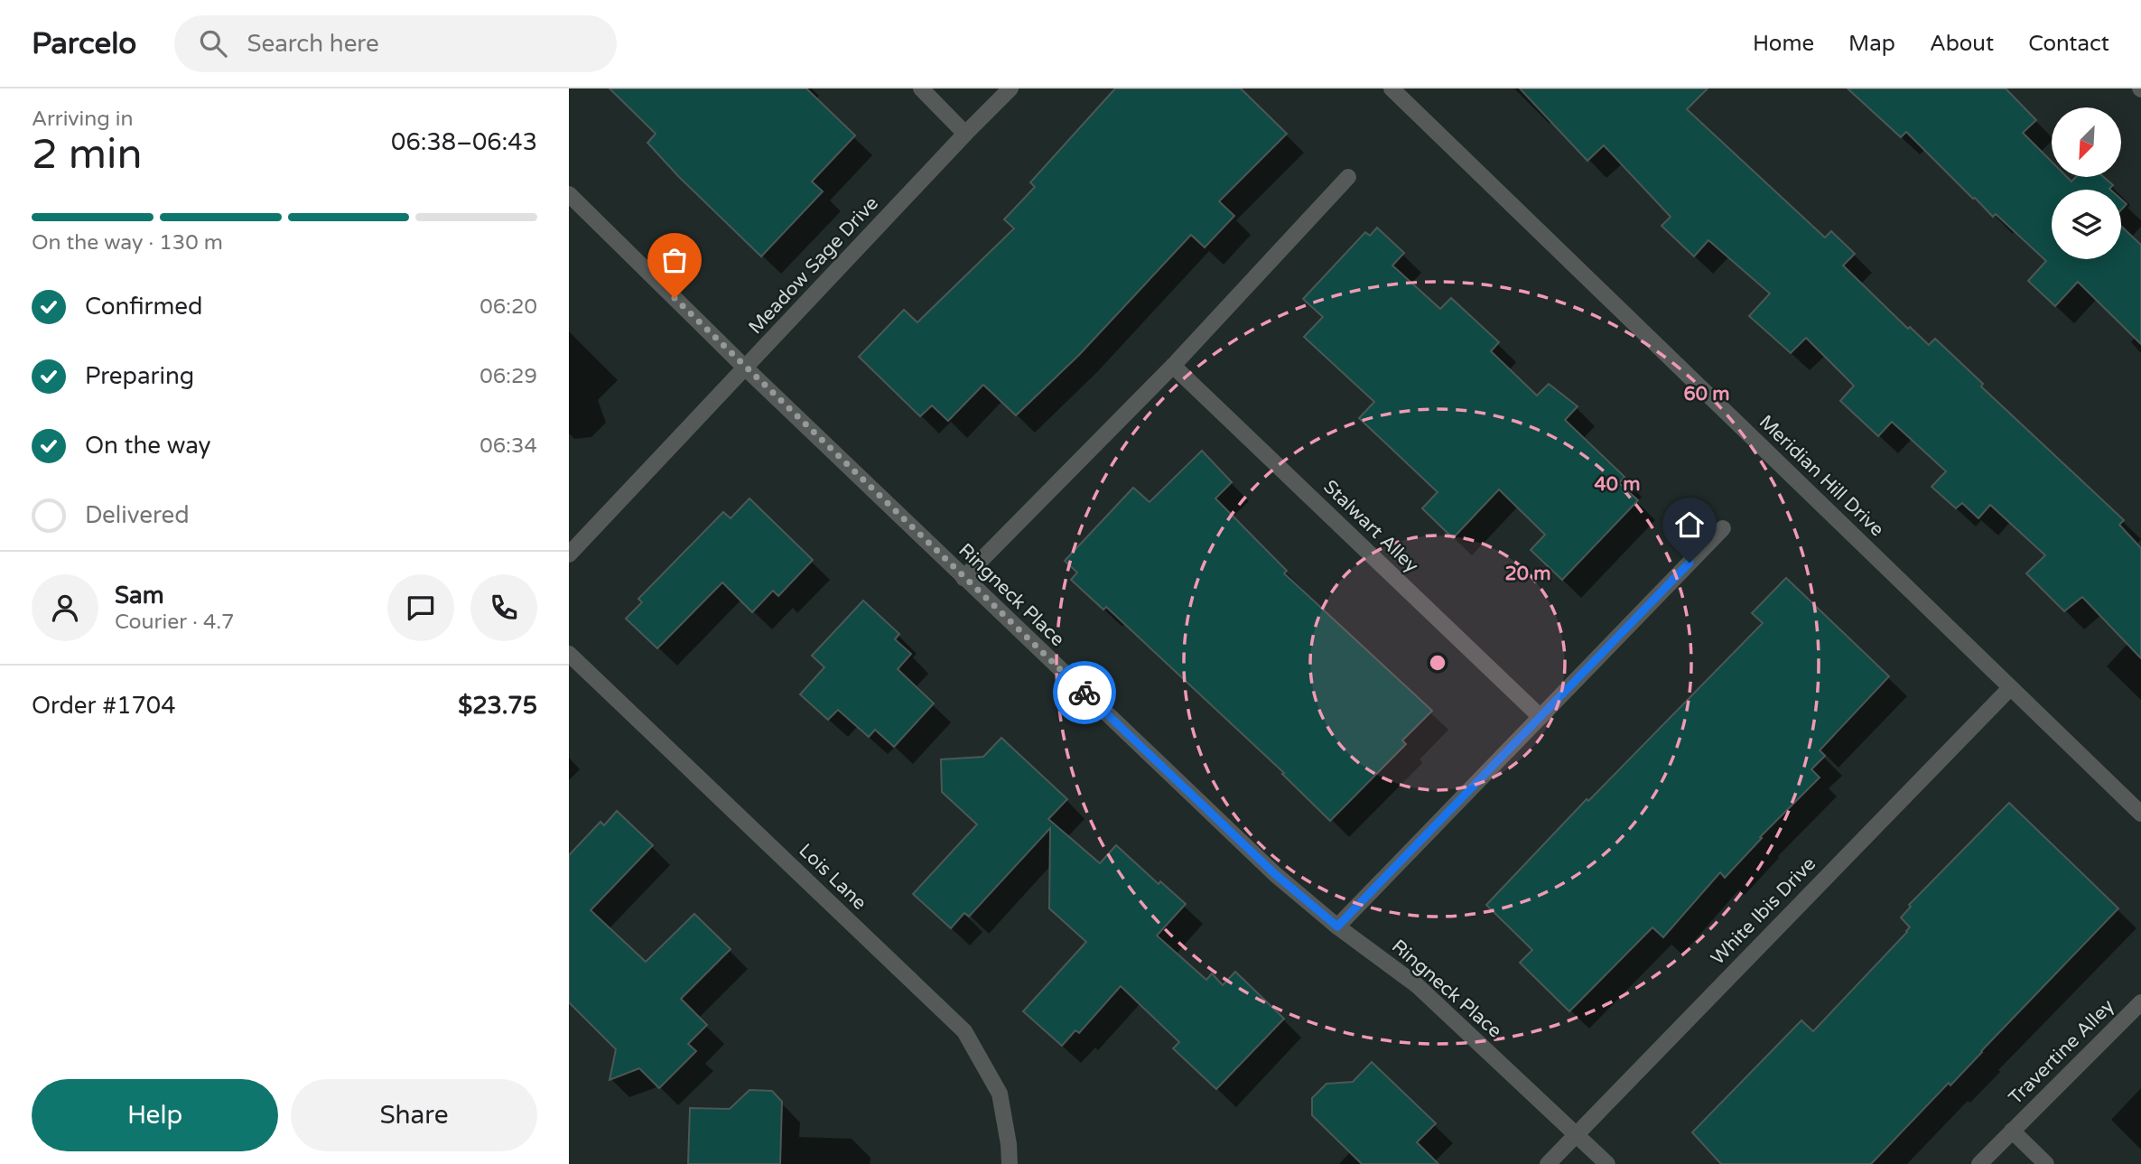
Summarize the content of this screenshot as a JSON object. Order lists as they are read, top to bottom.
{
  "streets": {
    "street": [
      "Meadow Sage Drive",
      "Meridian Hill Drive",
      "Stalwart Alley",
      "Ringneck Place",
      "Lois Lane",
      "White Ibis Drive",
      "Travertine Alley"
    ]
  },
  "crossings": [
    ["Meadow Sage Drive", "Ringneck Place"],
    ["Meridian Hill Drive", "White Ibis Drive"],
    ["Ringneck Place", "White Ibis Drive"]
  ],
  "north": "bottom left",
  "page": {
    "header": "Parcelo",
    "search": "Search here",
    "nav": [
      "Home",
      "Map",
      "About",
      "Contact"
    ],
    "heading": ["2 min", "Arriving in", "06:38–06:43"],
    "panel": [
      "Sam",
      "Courier · 4.7",
      "Order #1704",
      "$23.75"
    ],
    "bar": "On the way · 130 m",
    "list": [
      ["Confirmed", "06:20"],
      ["Preparing", "06:29"],
      ["On the way", "06:34"],
      "Delivered"
    ],
    "buttons": ["Help", "Share"]
  },
  "rings": ["60 m", "40 m", "20 m"]
}
